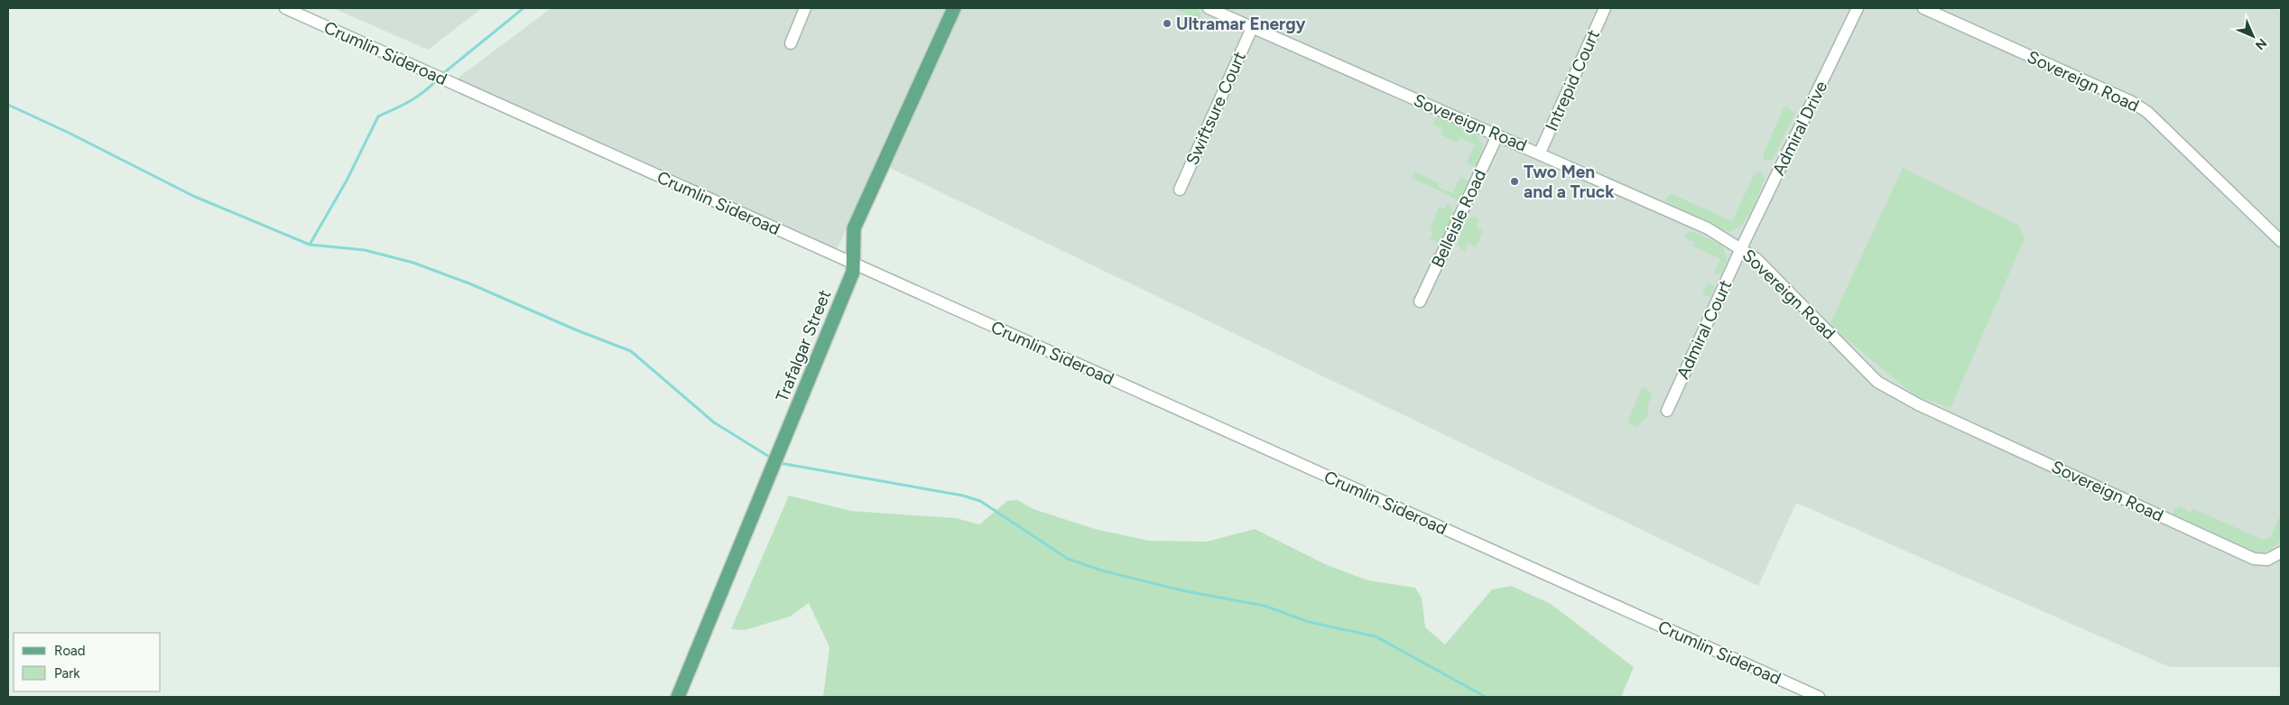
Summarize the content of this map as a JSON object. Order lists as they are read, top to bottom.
{
  "streets": {
    "main road": ["Trafalgar Street"],
    "street": [
      "Crumlin Sideroad",
      "Intrepid Court",
      "Sovereign Road",
      "Swiftsure Court",
      "Admiral Drive",
      "Belleisle Road",
      "Admiral Court"
    ]
  },
  "crossings": [
    ["Crumlin Sideroad", "Trafalgar Street"],
    ["Intrepid Court", "Sovereign Road"],
    ["Sovereign Road", "Swiftsure Court"],
    ["Sovereign Road", "Admiral Drive"],
    ["Sovereign Road", "Belleisle Road"],
    ["Sovereign Road", "Admiral Court"],
    ["Admiral Drive", "Admiral Court"]
  ],
  "places": ["Ultramar Energy", "Two Men and a Truck"],
  "legend": ["Road", "Park"],
  "north": "bottom right"
}
